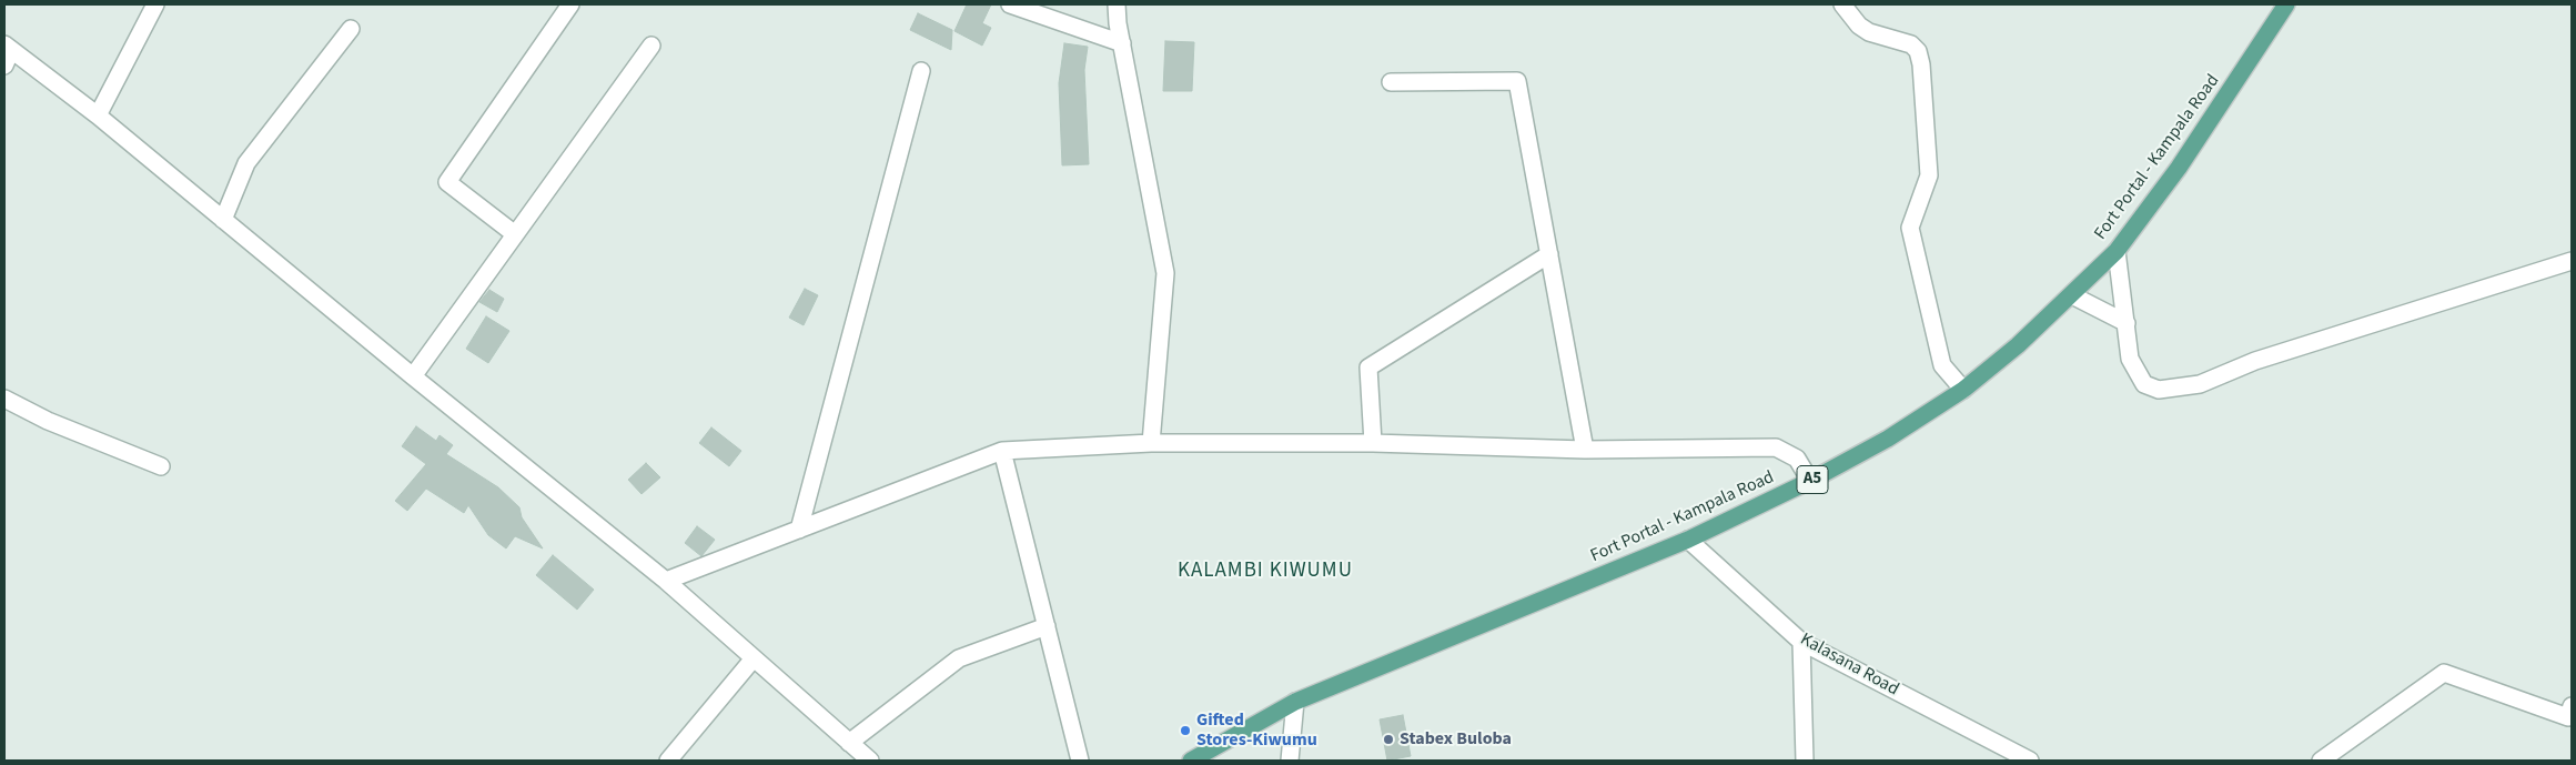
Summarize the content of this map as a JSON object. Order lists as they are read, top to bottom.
{
  "streets": {
    "main road": ["Fort Portal - Kampala Road", "A5"],
    "street": ["Kalasana Road"]
  },
  "crossings": [
    ["Fort Portal - Kampala Road", "Kalasana Road"]
  ],
  "districts": ["KALAMBI KIWUMU"],
  "places": ["Gifted Stores-Kiwumu", "Stabex Buloba"]
}
